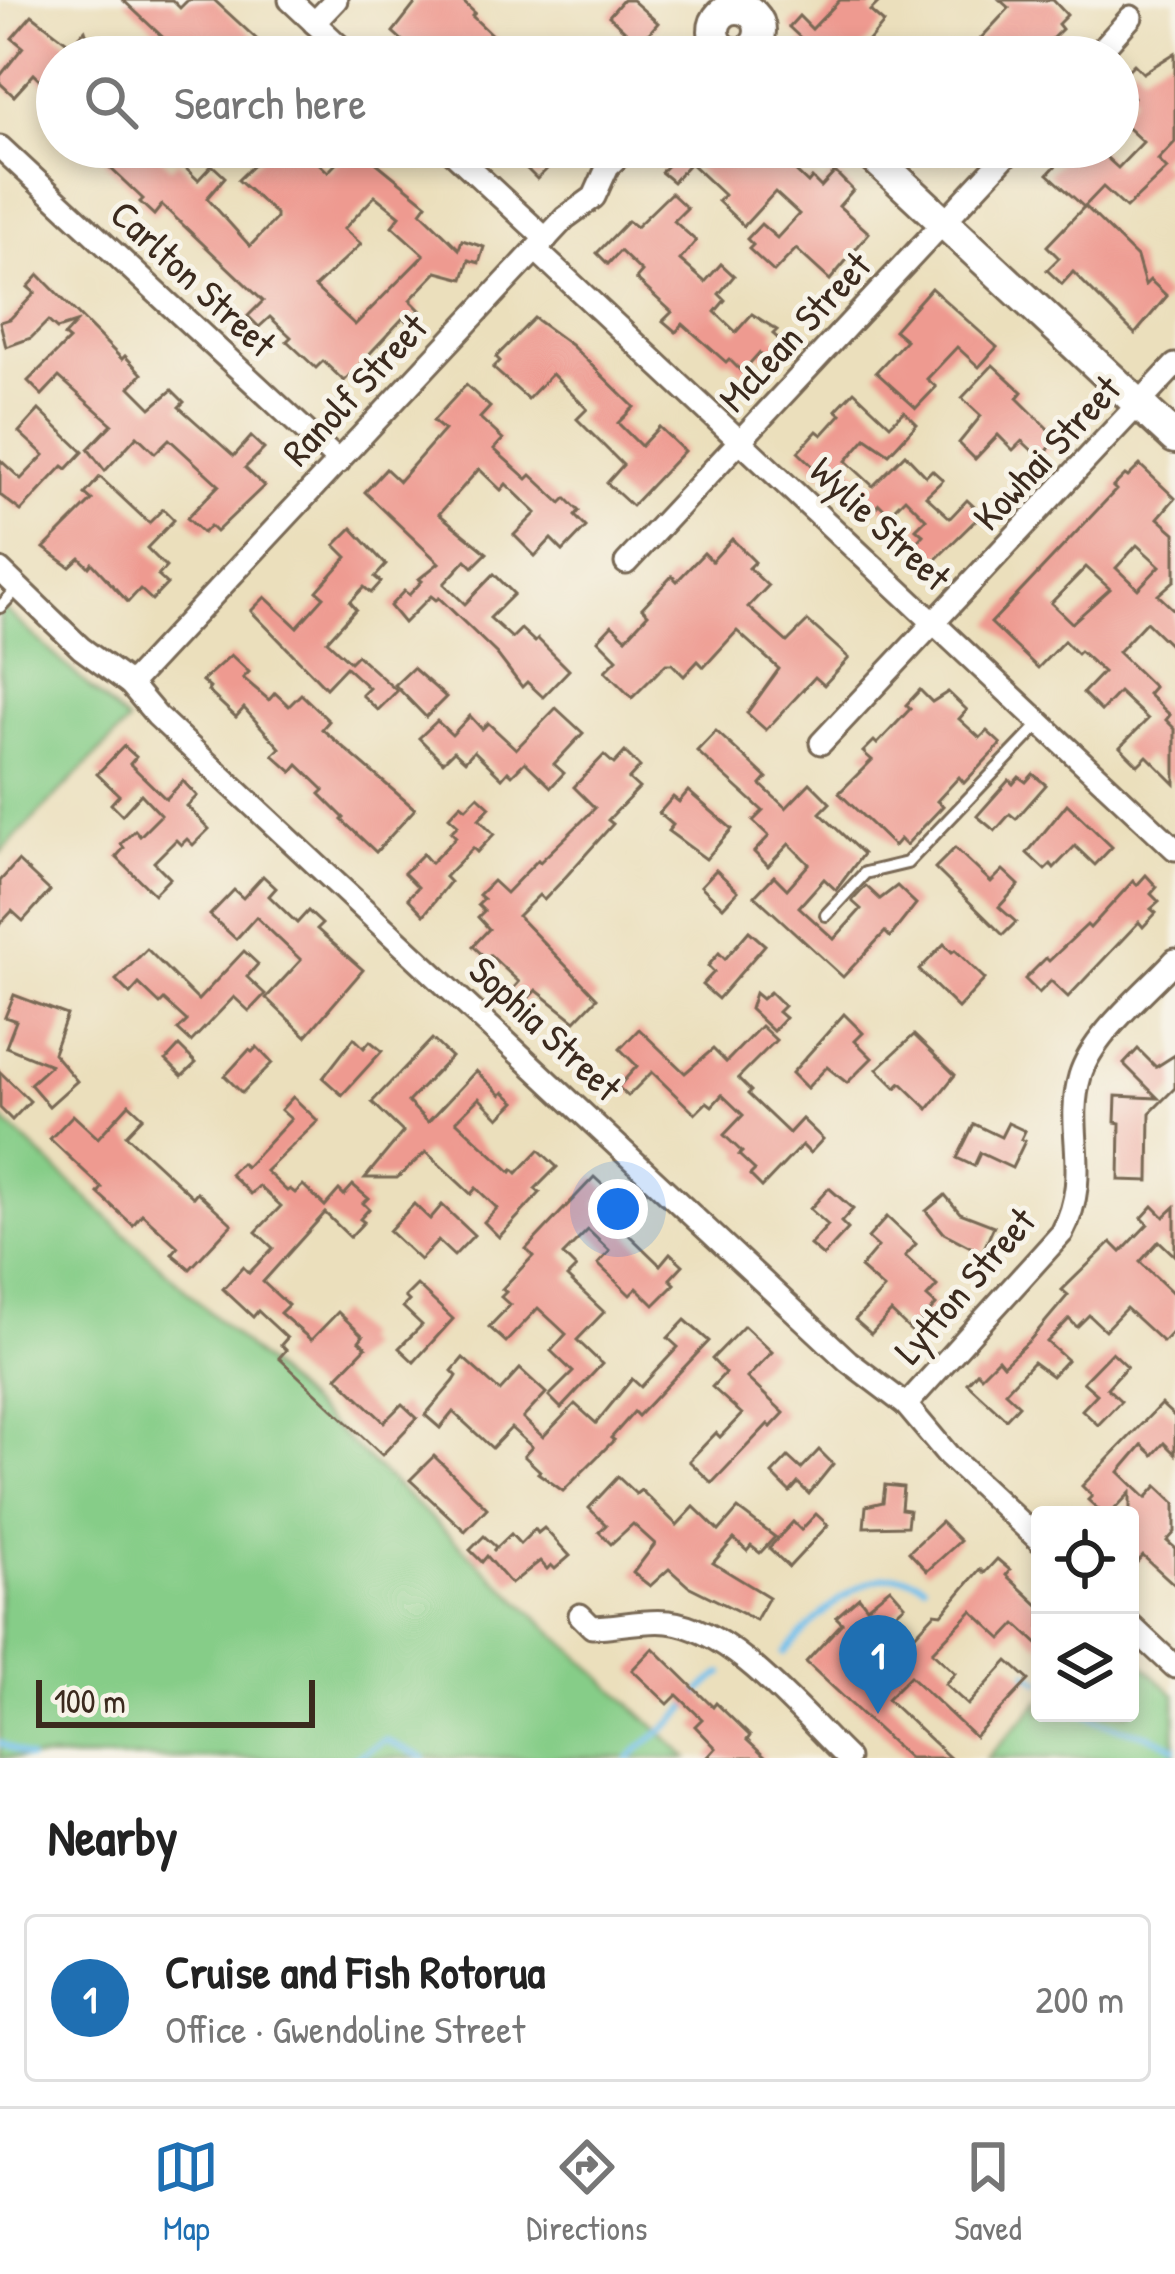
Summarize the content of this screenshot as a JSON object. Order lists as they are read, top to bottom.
{
  "streets": {
    "street": [
      "Carlton Street",
      "McLean Street",
      "Ranolf Street",
      "Kowhai Street",
      "Wylie Street",
      "Sophia Street",
      "Lytton Street"
    ]
  },
  "crossings": [
    ["Carlton Street", "Ranolf Street"],
    ["McLean Street", "Wylie Street"],
    ["Ranolf Street", "Wylie Street"],
    ["Ranolf Street", "Sophia Street"],
    ["Kowhai Street", "Wylie Street"],
    ["Sophia Street", "Lytton Street"]
  ],
  "scale_bar": "100 m",
  "page": {
    "search": "Search here",
    "pins": "1",
    "scale": "100 m",
    "heading": "Nearby",
    "list": [
      {
        "mark": "1",
        "name": "Cruise and Fish Rotorua",
        "note": "Office · Gwendoline Street",
        "value": "200 m"
      }
    ],
    "nav": ["Map", "Directions", "Saved"]
  }
}
